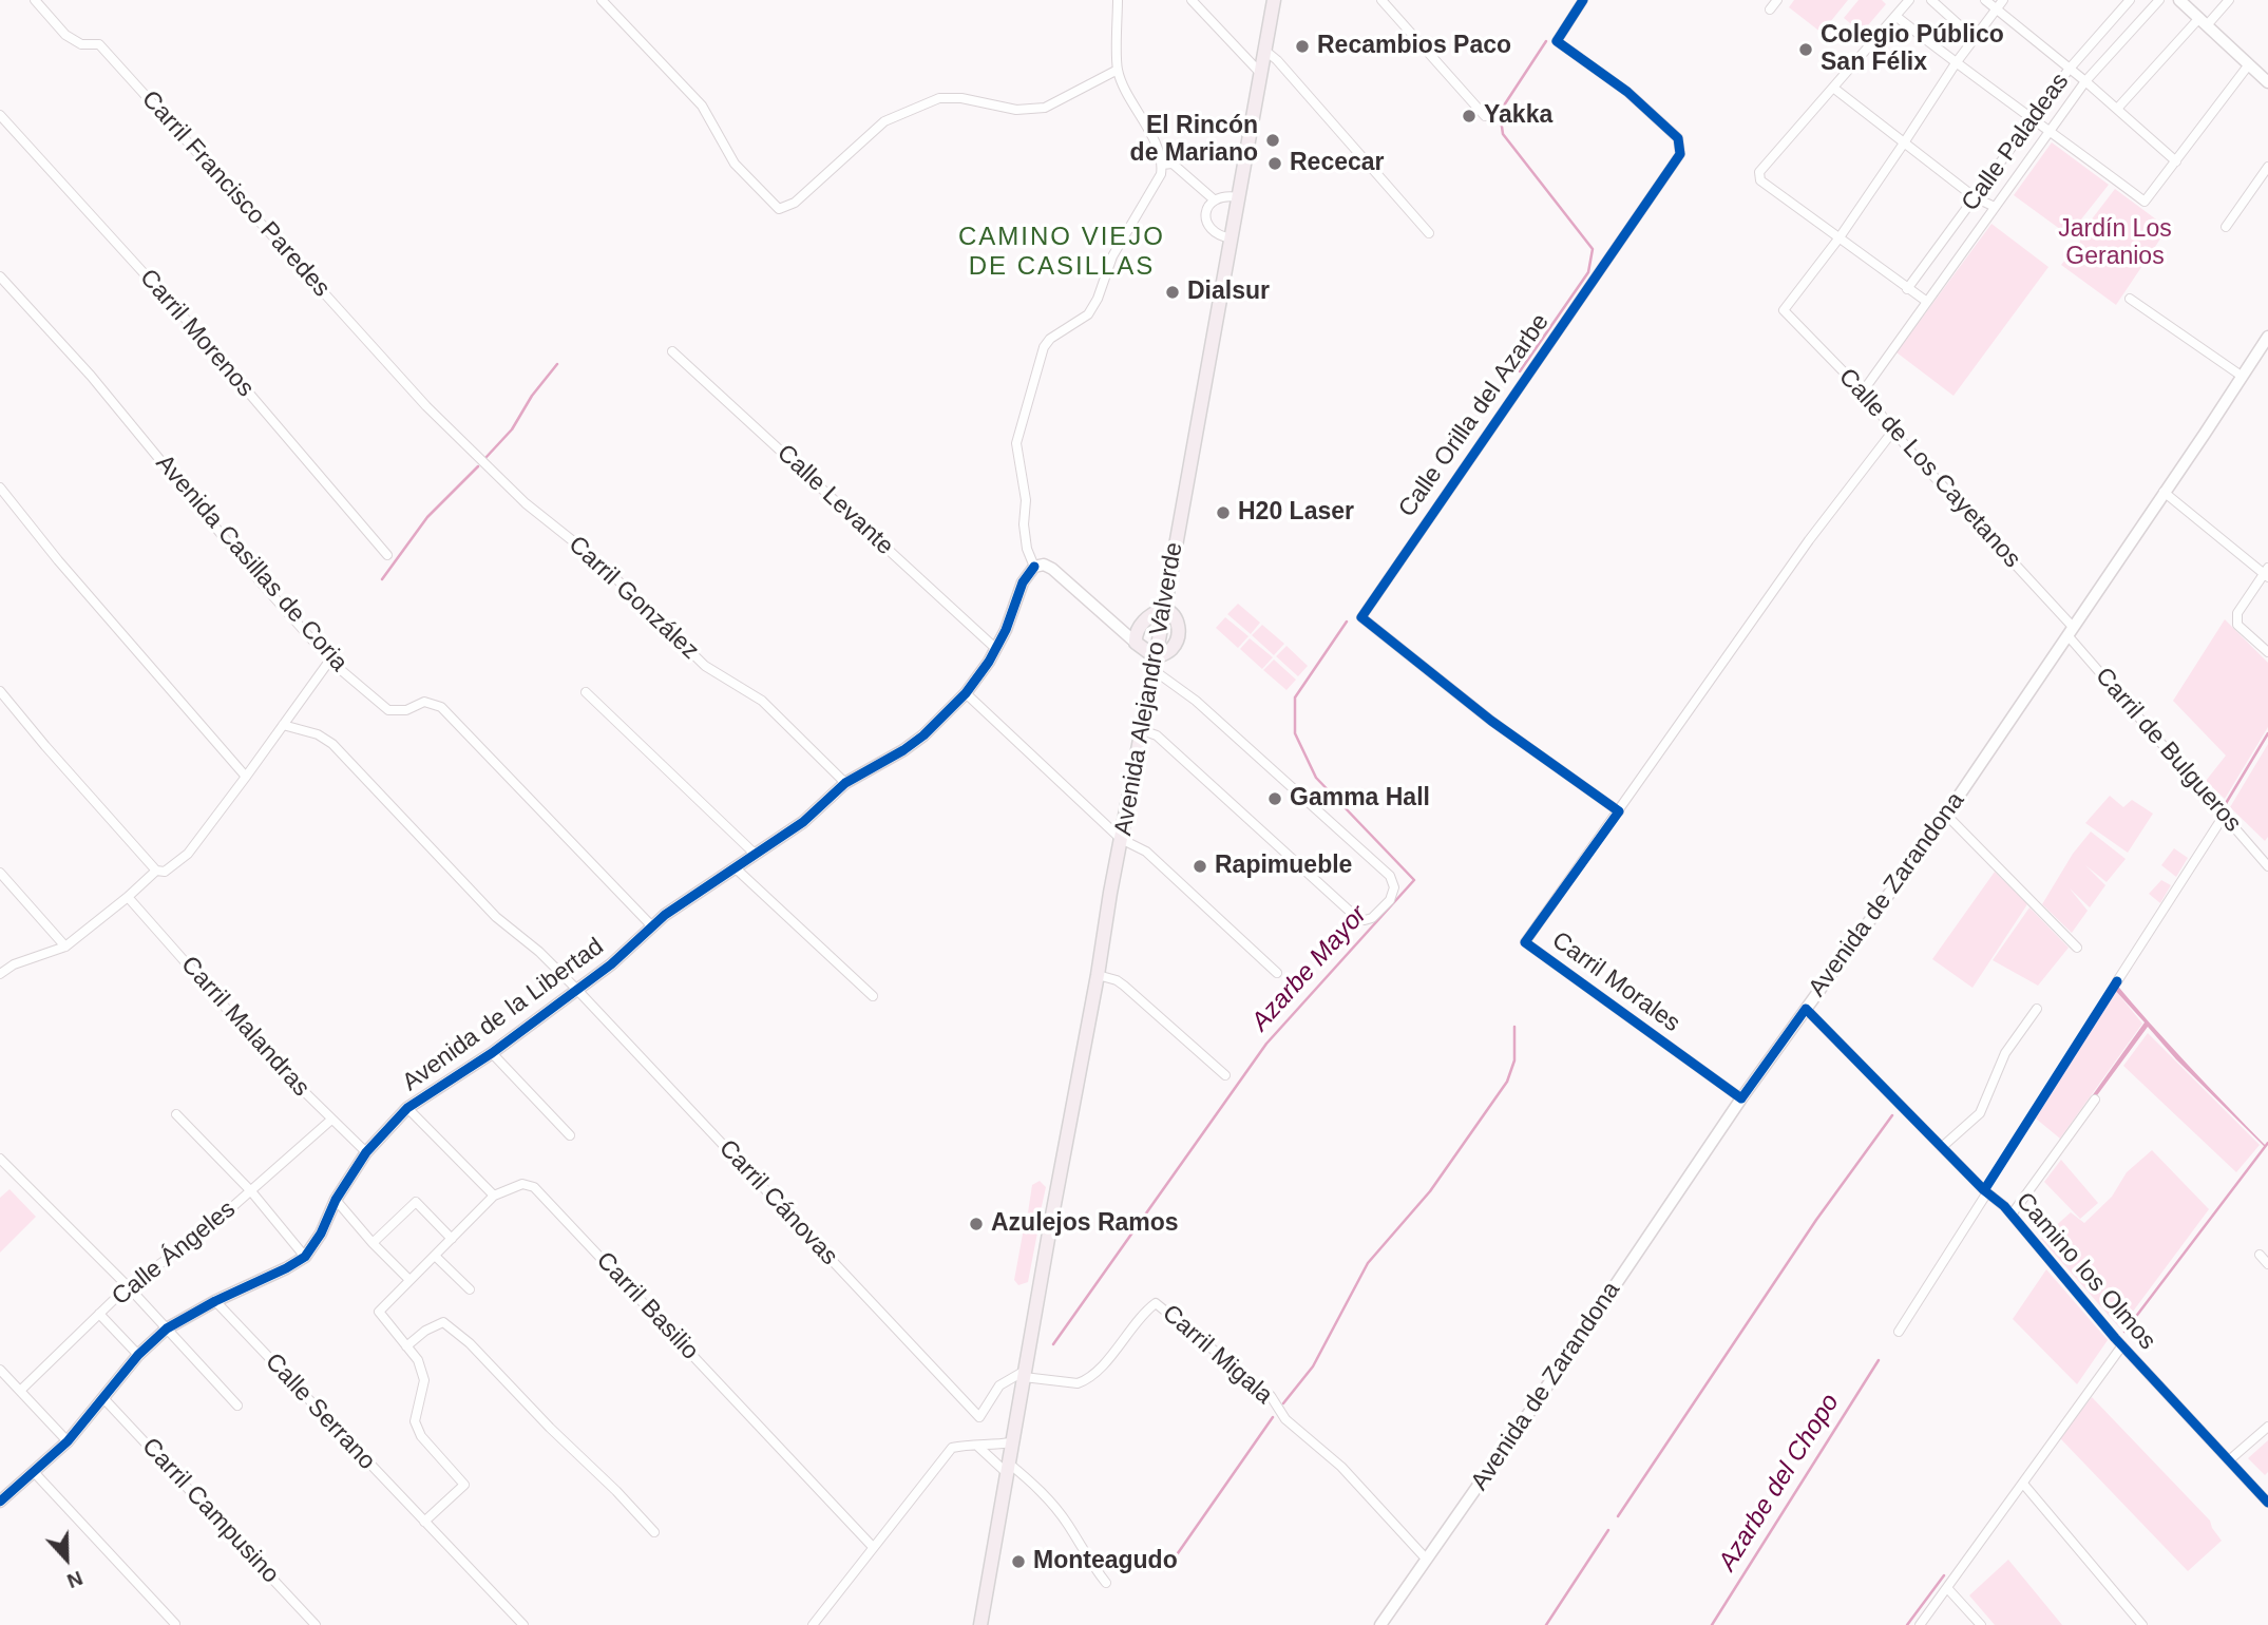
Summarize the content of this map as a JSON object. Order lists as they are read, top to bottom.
{
  "streets": {
    "main road": ["Avenida Alejandro Valverde"],
    "street": [
      "Calle Paladeas",
      "Carril Francisco Paredes",
      "Carril Morenos",
      "Calle Orilla del Azarbe",
      "Calle de Los Cayetanos",
      "Calle Levante",
      "Avenida Casillas de Coria",
      "Carril González",
      "Carril de Bulgueros",
      "Avenida de Zarandona",
      "Carril Morales",
      "Avenida de la Libertad",
      "Carril Malandras",
      "Carril Cánovas",
      "Calle Ángeles",
      "Camino los Olmos",
      "Carril Basilio",
      "Carril Migala",
      "Calle Serrano",
      "Carril Campusino"
    ]
  },
  "crossings": [
    ["Carril Francisco Paredes", "Carril González"],
    ["Calle Orilla del Azarbe", "Carril Morales"],
    ["Calle de Los Cayetanos", "Carril de Bulgueros"],
    ["Calle de Los Cayetanos", "Avenida de Zarandona"],
    ["Calle de Los Cayetanos", "Carril Morales"],
    ["Calle Levante", "Avenida de la Libertad"],
    ["Avenida Casillas de Coria", "Avenida de la Libertad"],
    ["Carril González", "Avenida de la Libertad"],
    ["Avenida Alejandro Valverde", "Carril Cánovas"],
    ["Avenida Alejandro Valverde", "Carril Migala"],
    ["Carril de Bulgueros", "Avenida de Zarandona"],
    ["Avenida de Zarandona", "Carril Morales"],
    ["Avenida de Zarandona", "Camino los Olmos"],
    ["Avenida de Zarandona", "Carril Migala"],
    ["Avenida de la Libertad", "Carril Malandras"],
    ["Avenida de la Libertad", "Carril Cánovas"],
    ["Avenida de la Libertad", "Calle Serrano"],
    ["Avenida de la Libertad", "Carril Campusino"],
    ["Carril Malandras", "Calle Ángeles"],
    ["Carril Cánovas", "Carril Migala"]
  ],
  "districts": ["CAMINO VIEJO DE CASILLAS"],
  "water": ["Azarbe Mayor", "Azarbe del Chopo"],
  "parks": ["Jardín Los Geranios"],
  "places": [
    "Recambios Paco",
    "Colegio Público San Félix",
    "Yakka",
    "El Rincón de Mariano",
    "Rececar",
    "Dialsur",
    "H20 Laser",
    "Gamma Hall",
    "Rapimueble",
    "Azulejos Ramos",
    "Monteagudo"
  ],
  "north": "bottom"
}
